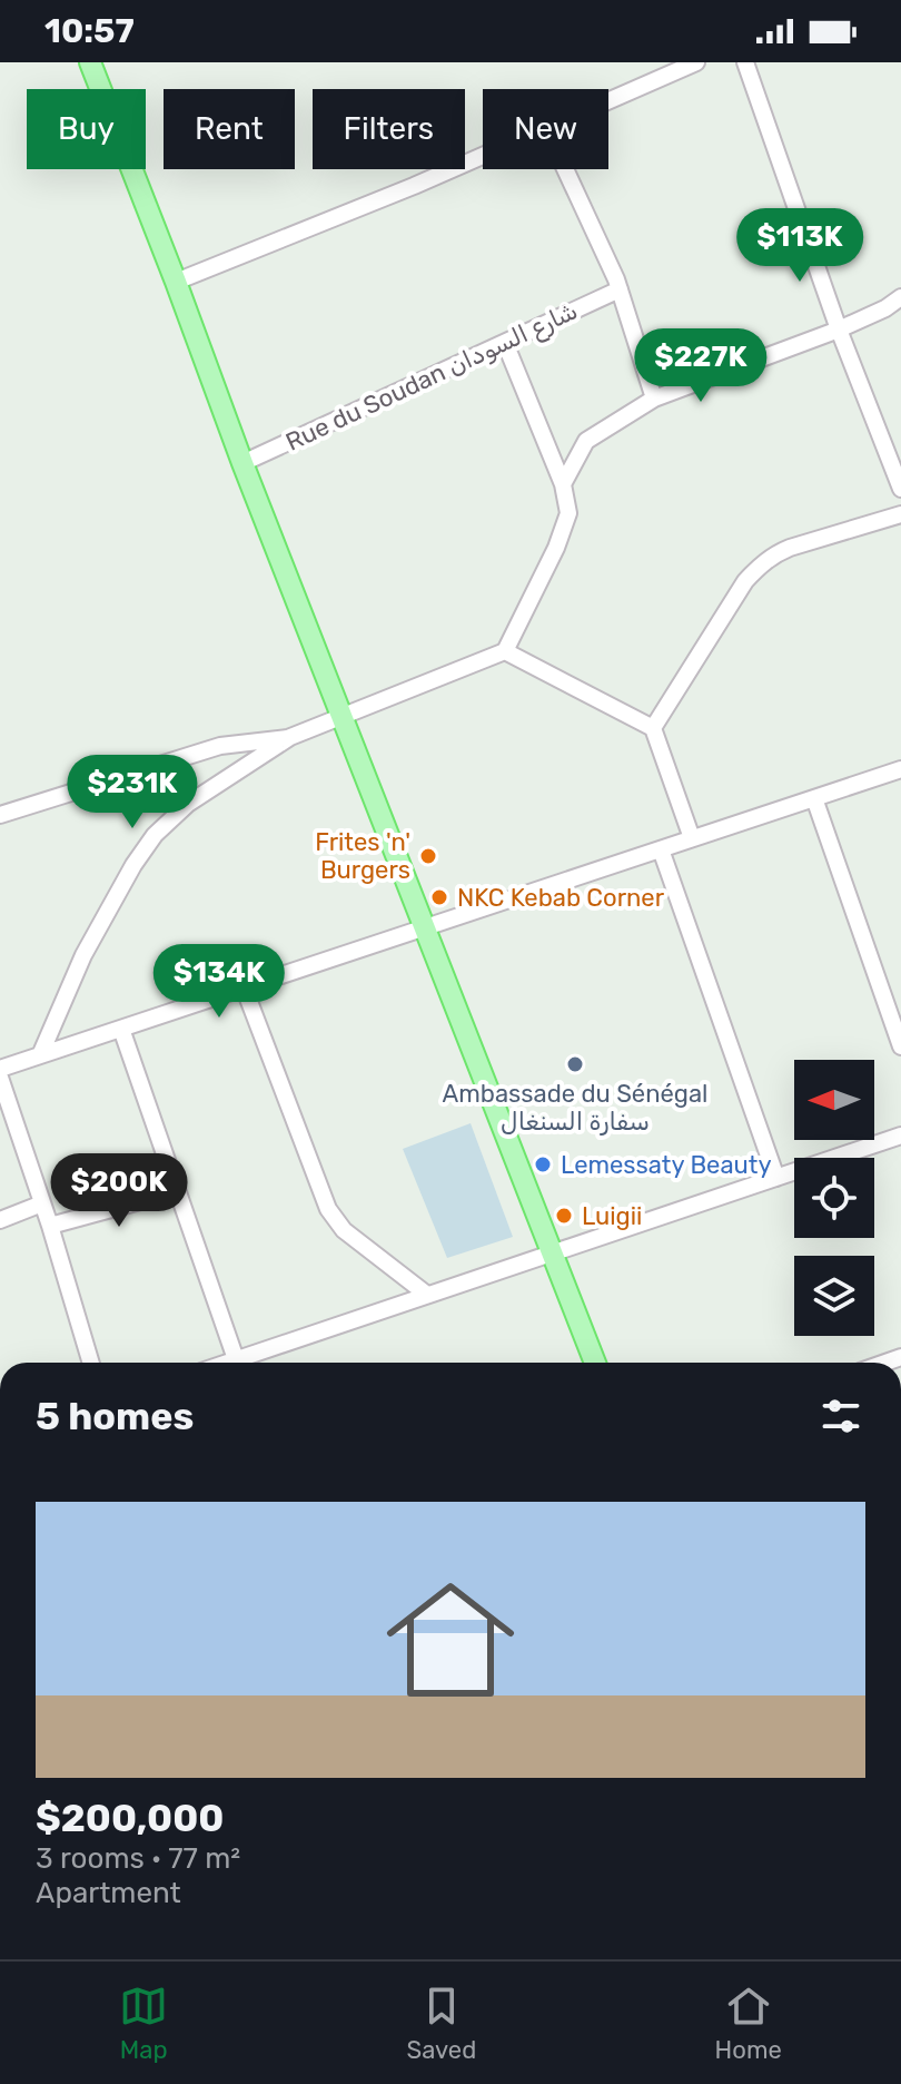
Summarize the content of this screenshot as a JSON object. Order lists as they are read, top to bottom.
{
  "streets": {
    "street": ["Rue du Soudan شارع السودان"]
  },
  "places": [
    "Frites 'n' Burgers",
    "NKC Kebab Corner",
    "Ambassade du Sénégal سفارة السنغال",
    "Lemessaty Beauty",
    "Luigii"
  ],
  "north": "left",
  "page": {
    "status": "10:57",
    "chip": [
      "Buy",
      "Rent",
      "Filters",
      "New"
    ],
    "price": [
      "$113K",
      "$227K",
      "$231K",
      "$134K",
      "$200K"
    ],
    "heading": "5 homes",
    "list": [
      {
        "name": "$200,000",
        "note": "3 rooms · 77 m² · Apartment"
      }
    ],
    "tabs": ["Map", "Saved", "Home"]
  }
}
